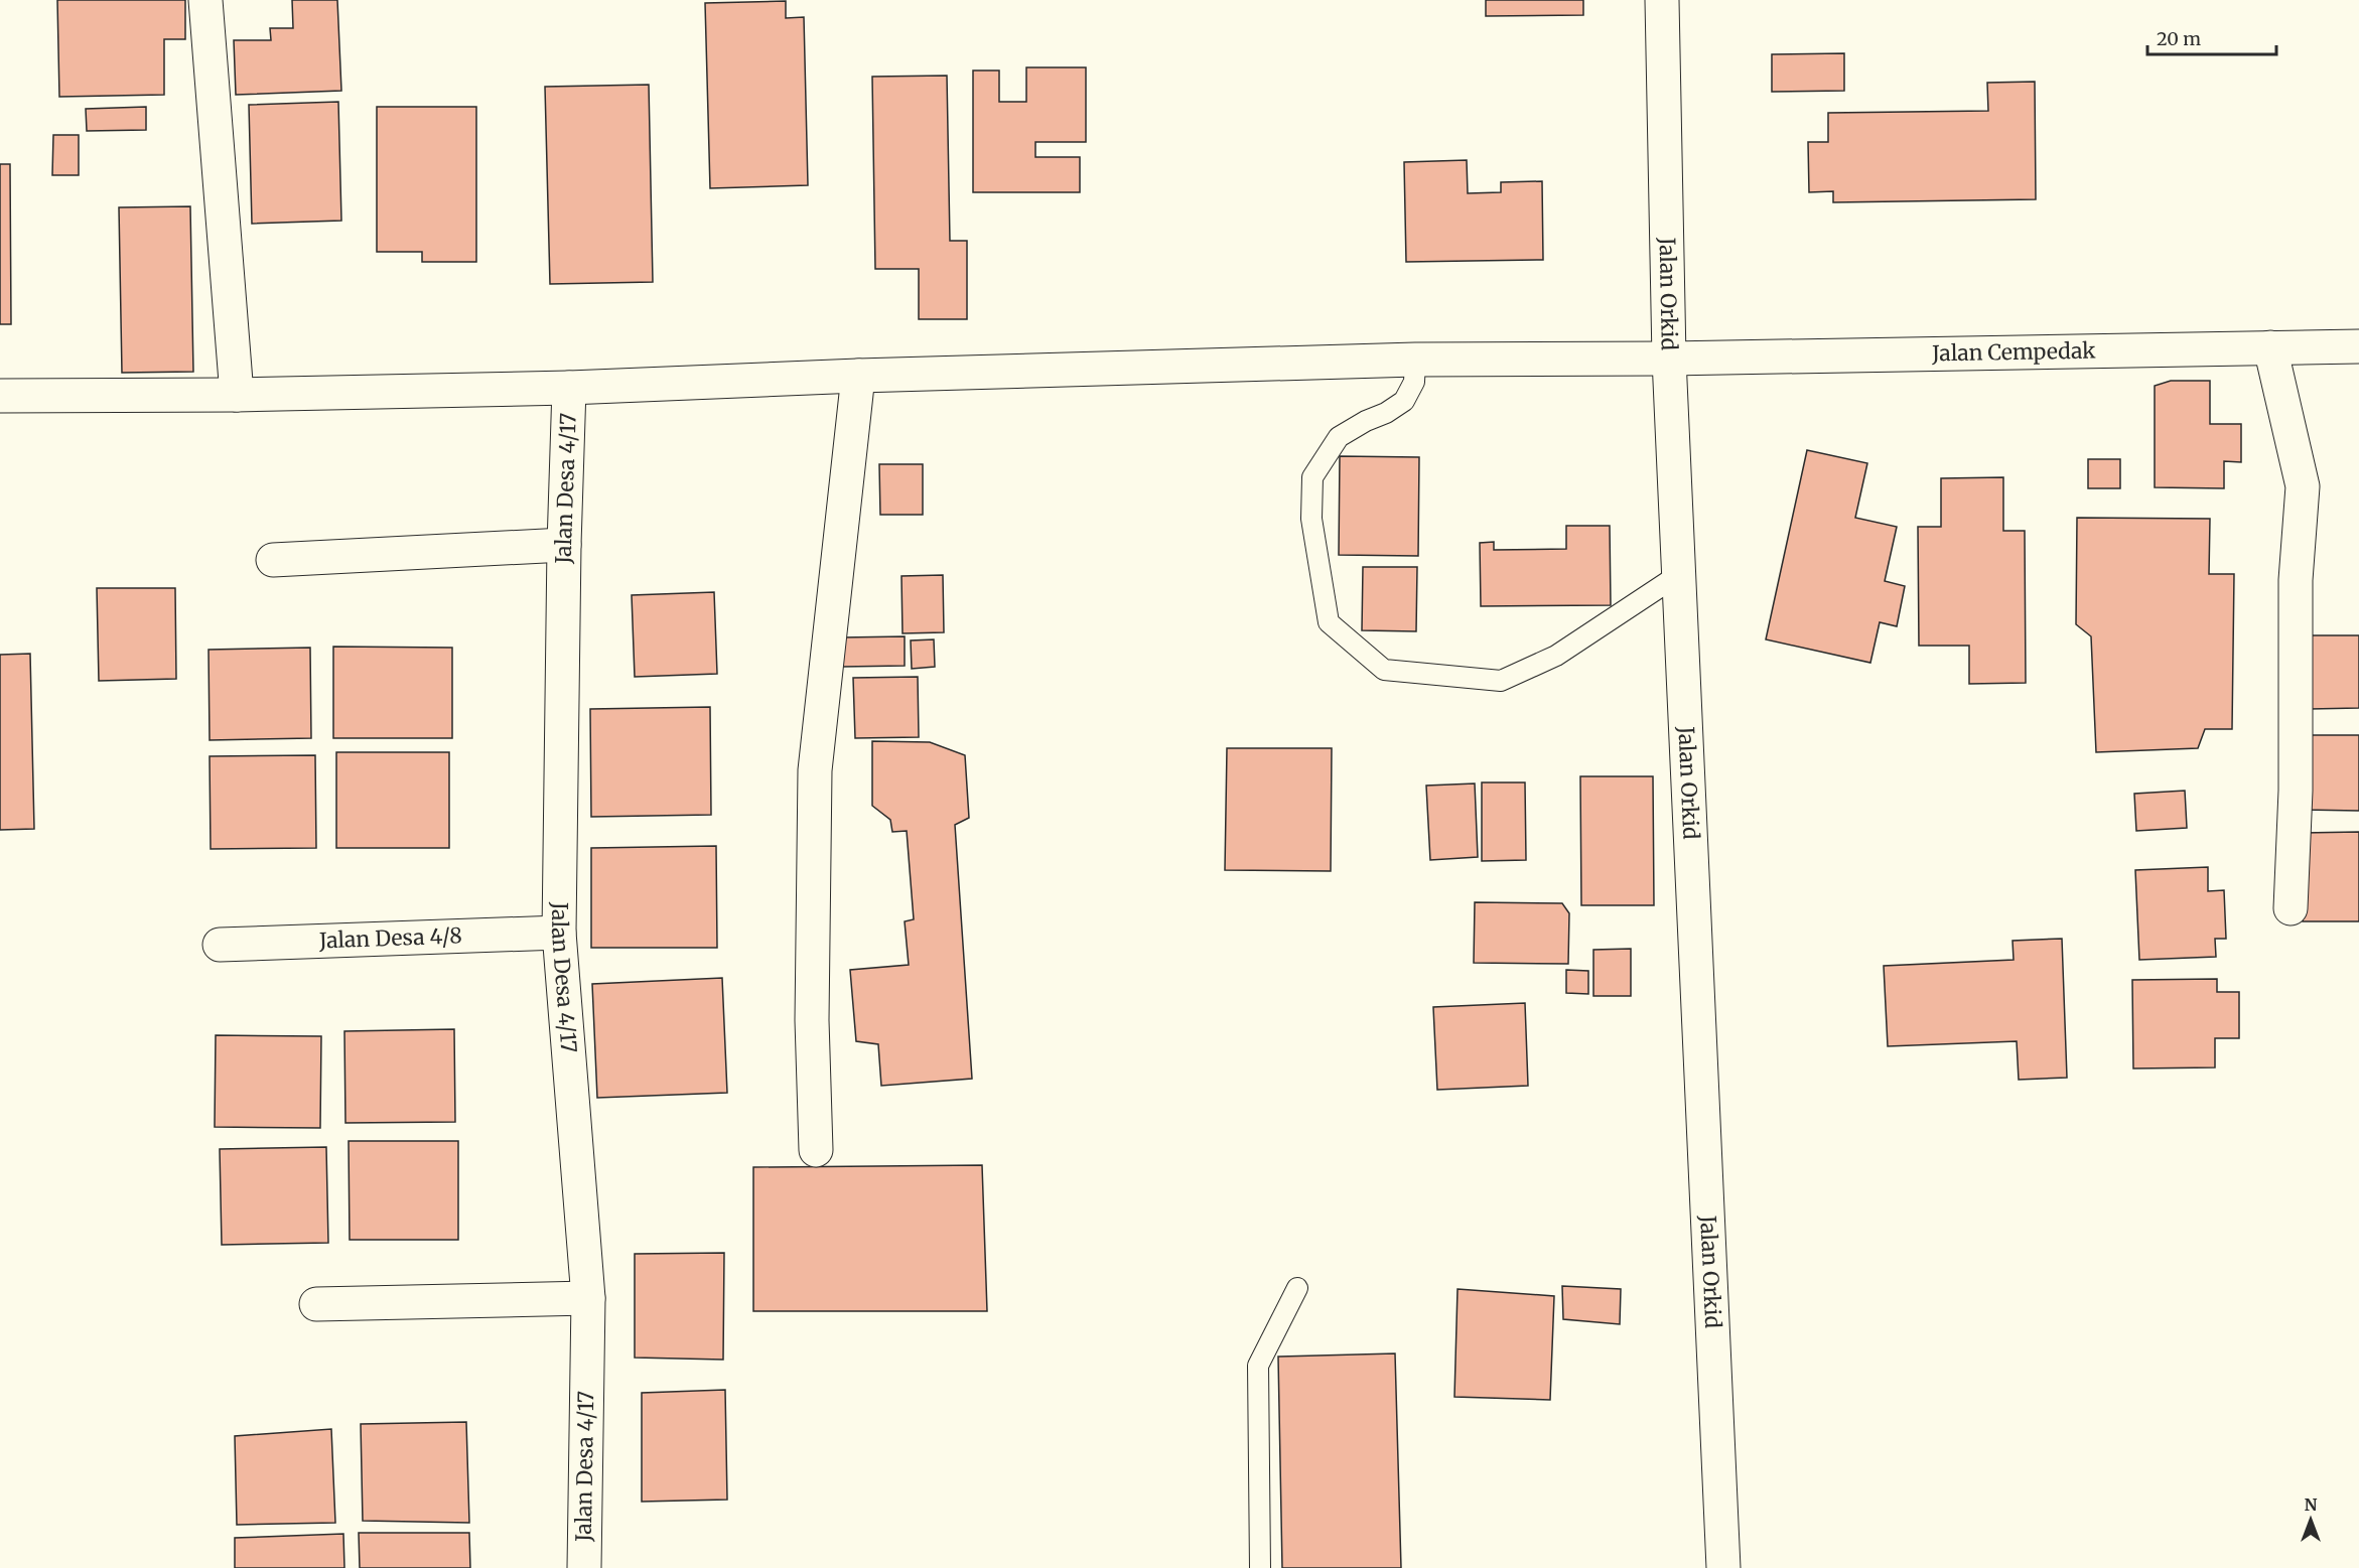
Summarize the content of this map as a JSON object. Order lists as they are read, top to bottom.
{
  "streets": {
    "street": [
      "Jalan Orkid",
      "Jalan Cempedak",
      "Jalan Desa 4/17",
      "Jalan Desa 4/8"
    ]
  },
  "crossings": [
    ["Jalan Orkid", "Jalan Cempedak"],
    ["Jalan Cempedak", "Jalan Desa 4/17"],
    ["Jalan Desa 4/17", "Jalan Desa 4/8"]
  ],
  "scale_bar": "20 m",
  "north": "top"
}
